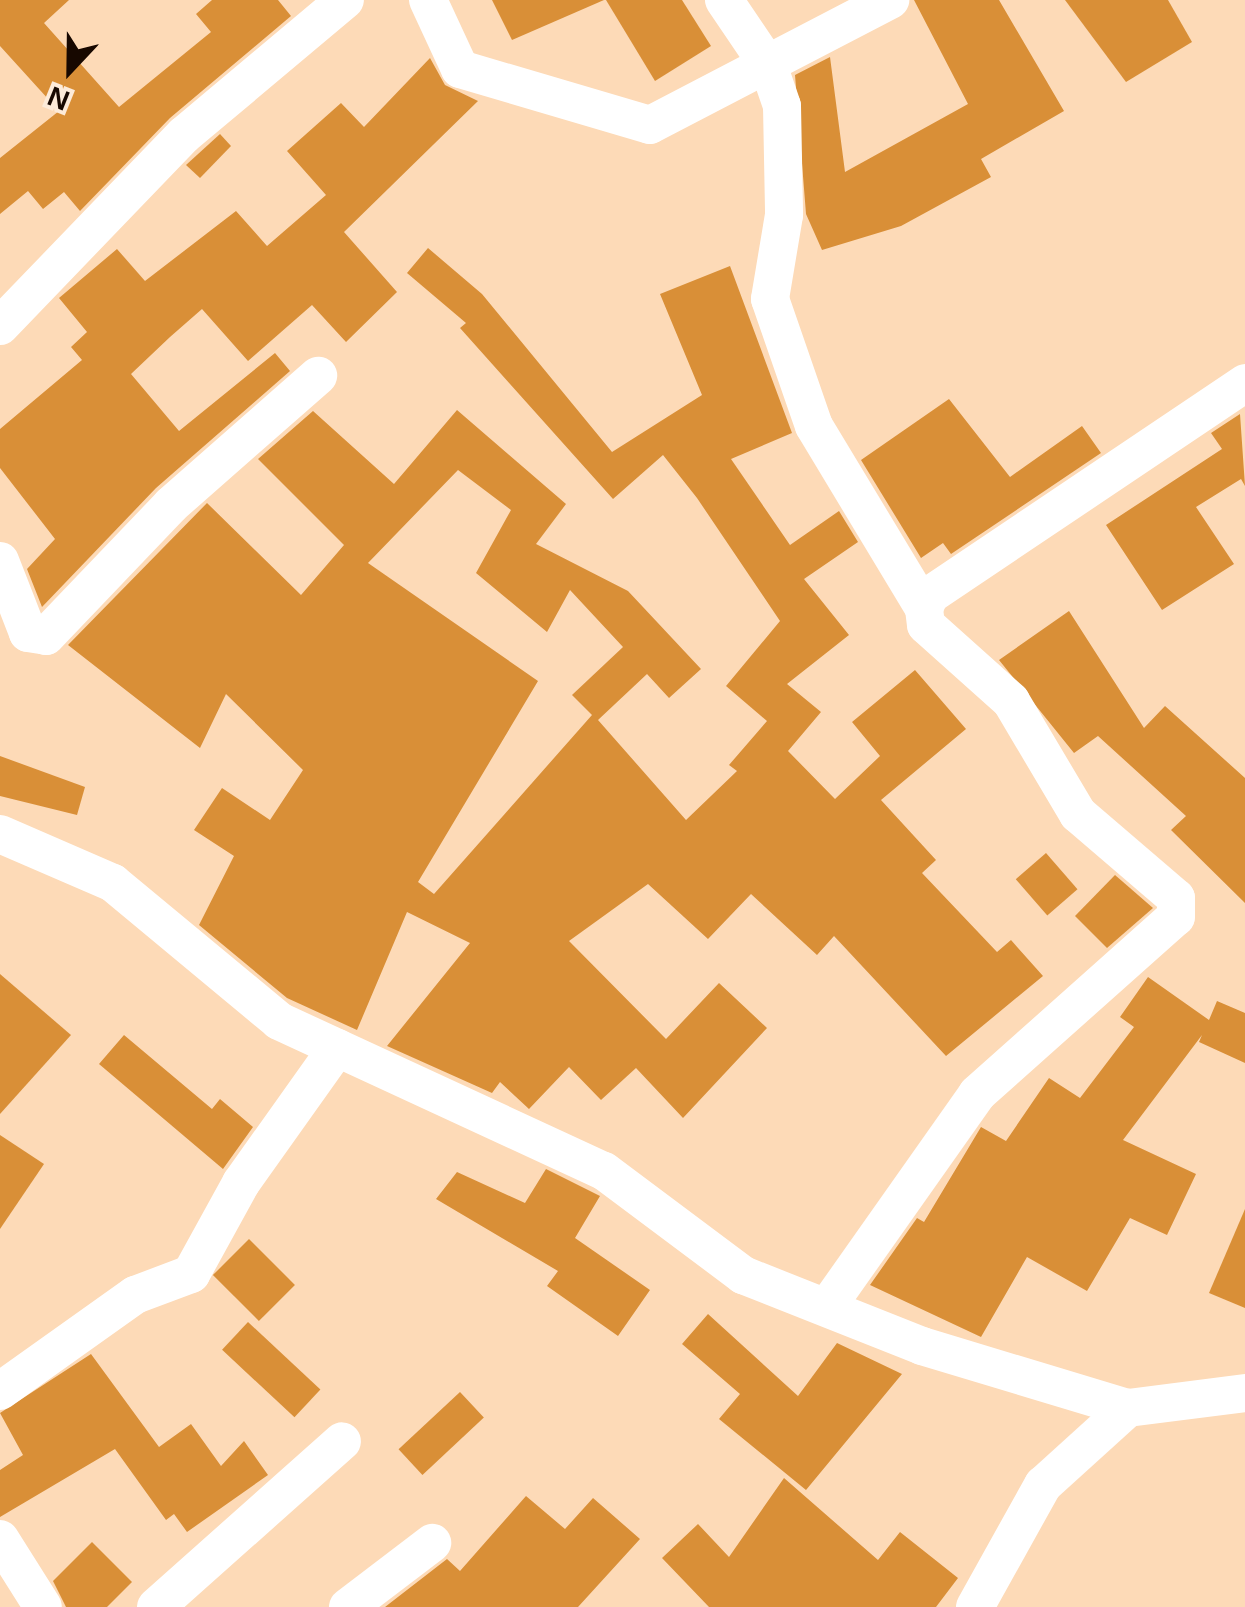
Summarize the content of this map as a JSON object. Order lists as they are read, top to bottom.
{
  "north": "bottom"
}
